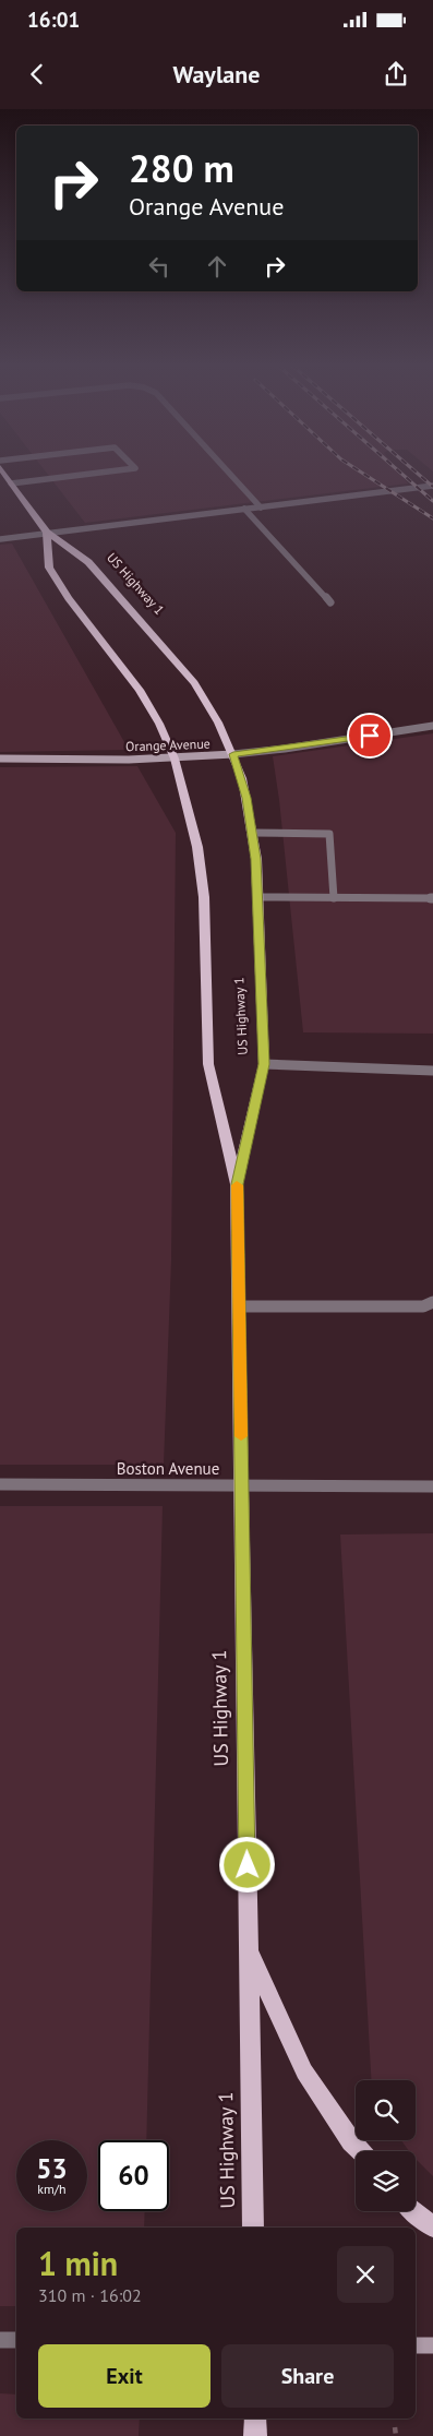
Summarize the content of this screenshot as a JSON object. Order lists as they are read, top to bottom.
{
  "streets": {
    "main road": ["US Highway 1", "Orange Avenue"],
    "street": ["Boston Avenue"]
  },
  "crossings": [
    ["US Highway 1", "Orange Avenue"],
    ["US Highway 1", "Boston Avenue"]
  ],
  "page": {
    "status": "16:01",
    "header": "Waylane",
    "turn": ["280 m", "Orange Avenue"],
    "speed": "53 km/h",
    "limit": "60",
    "heading": ["1 min", "310 m · 16:02"],
    "buttons": ["Exit", "Share"]
  }
}
